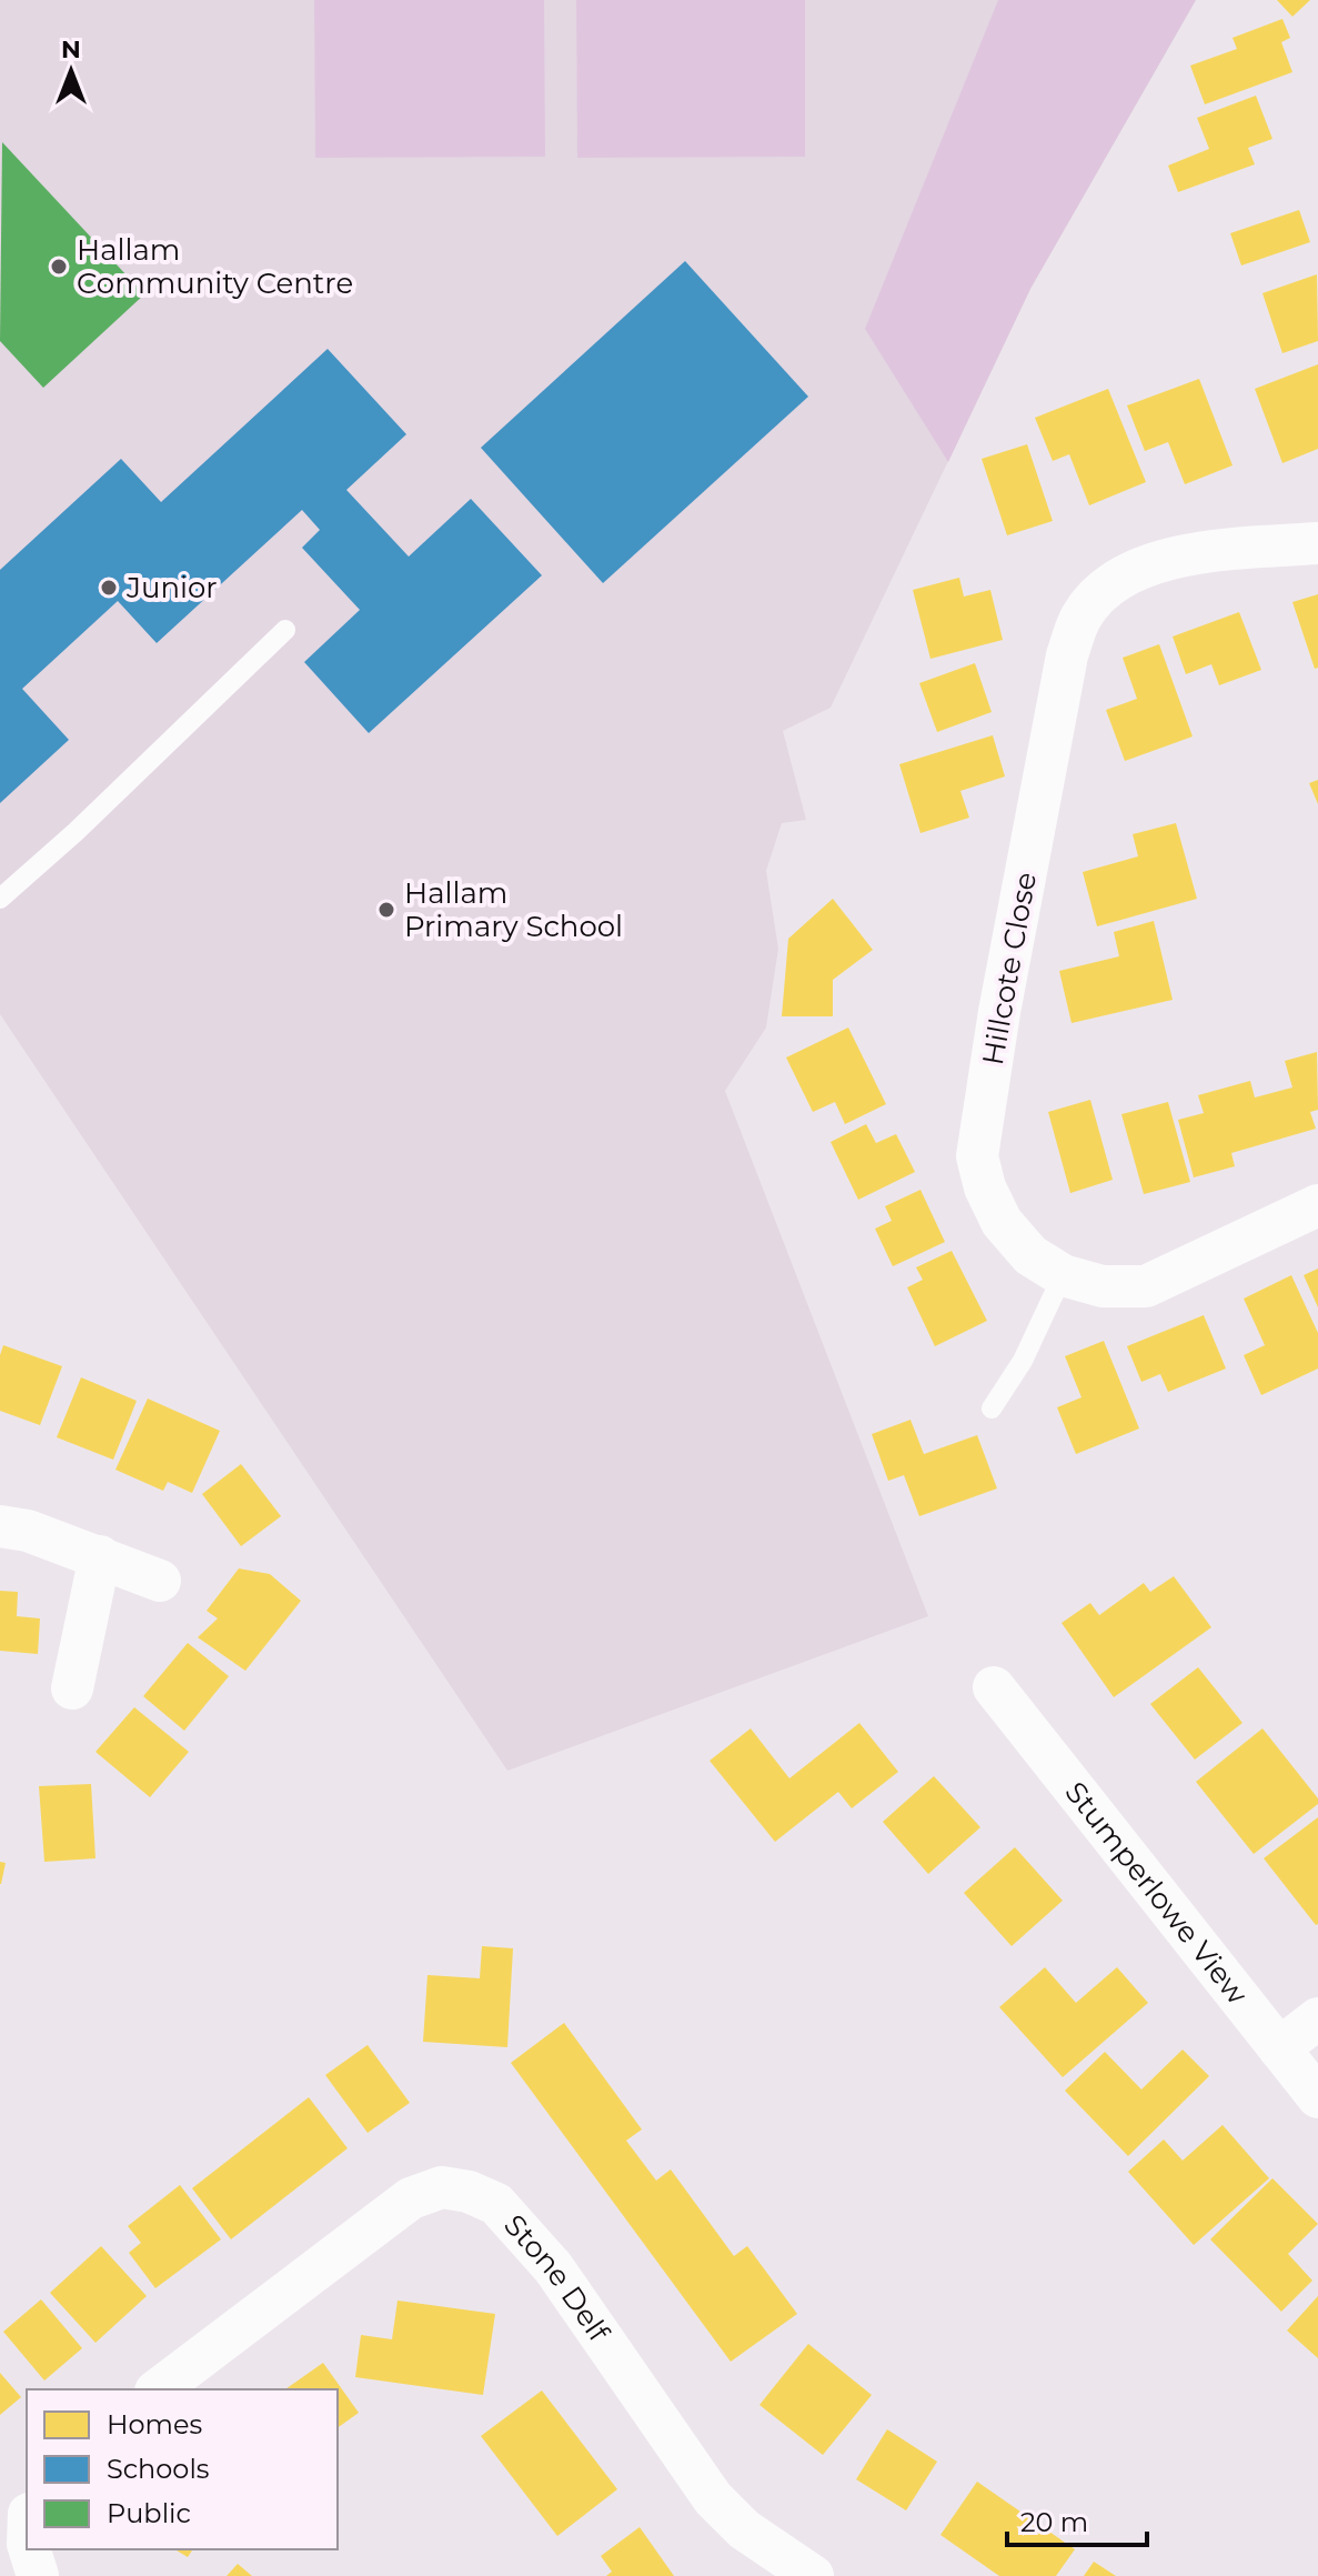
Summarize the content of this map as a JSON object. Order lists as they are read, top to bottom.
{
  "streets": {
    "street": ["Hillcote Close", "Stumperlowe View", "Stone Delf"]
  },
  "places": ["Hallam Community Centre", "Junior", "Hallam Primary School"],
  "legend": ["Homes", "Schools", "Public"],
  "scale_bar": "20 m",
  "north": "top"
}
